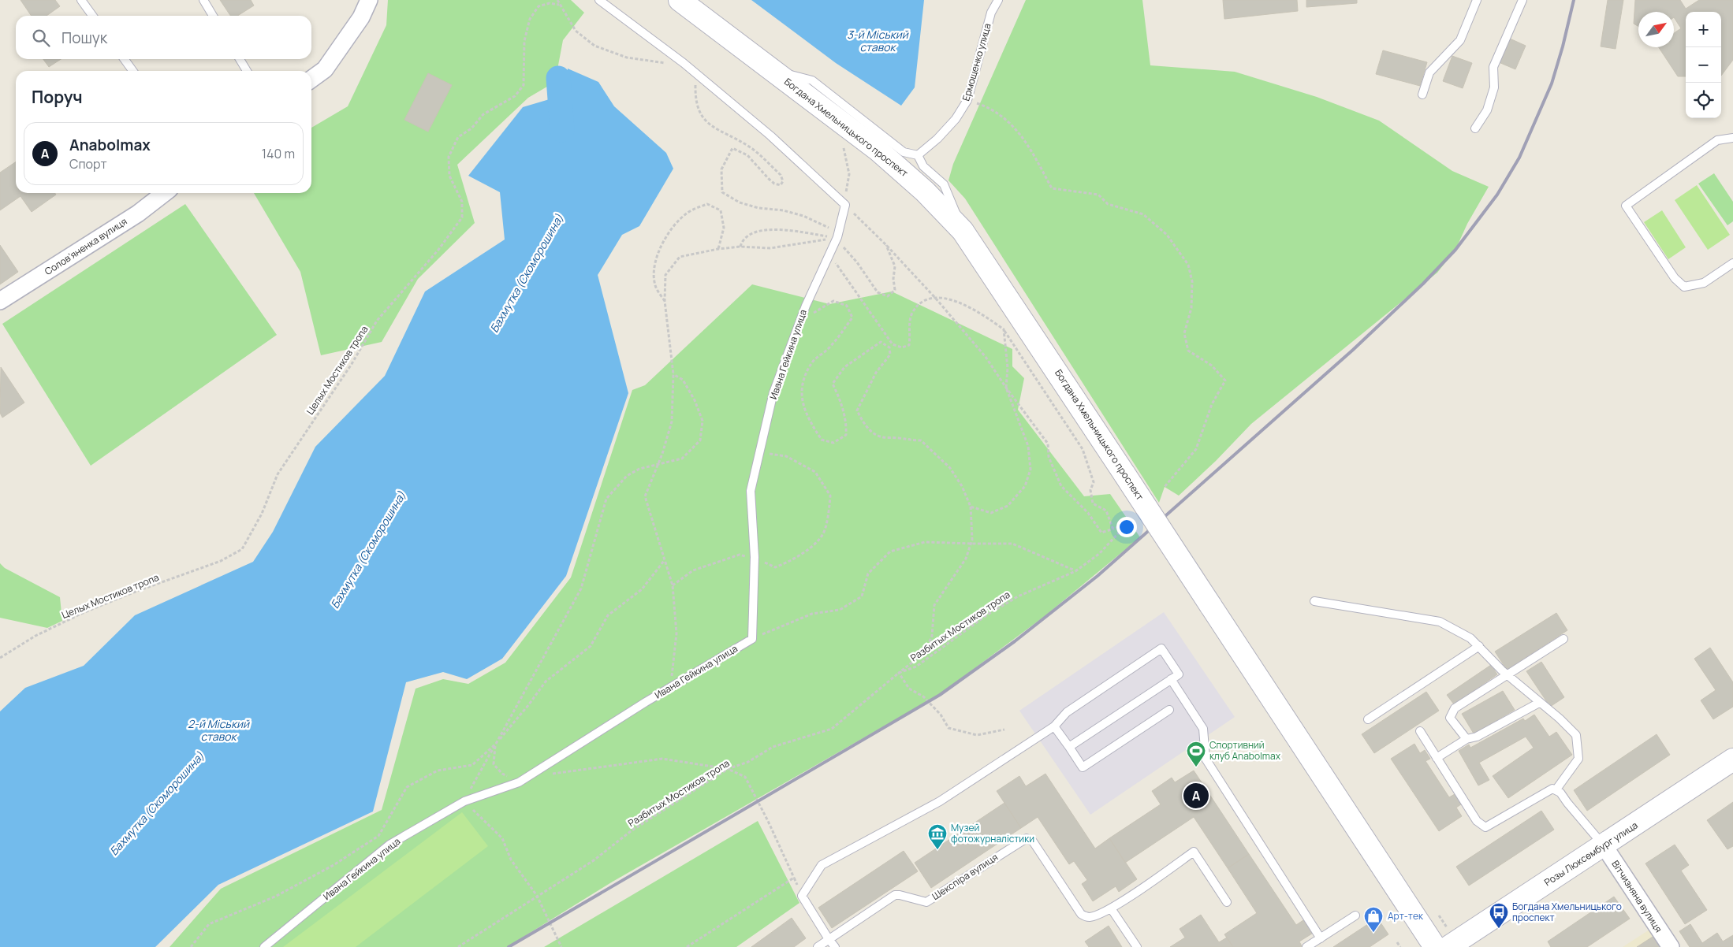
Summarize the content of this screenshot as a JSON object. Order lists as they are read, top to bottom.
{
  "streets": {
    "main road": ["Богдана Хмельницького проспект", "Розы Люксембург улица"],
    "street": ["Солов’яненка вулиця", "Вітчизняна вулиця"],
    "lane": ["Ермощенко улица", "Ивана Гейкина улица", "Шекспіра вулиця"],
    "path": ["Целых Мостиков тропа", "Разбитых Мостиков тропа"]
  },
  "crossings": [
    ["Розы Люксембург улица", "Вітчизняна вулиця"]
  ],
  "water": ["3-й Міський ставок", "Бахмутка (Скоморошина)", "2-й Міський ставок"],
  "places": {
    "sports": ["Спортивний клуб Anabolmax"],
    "museum": ["Музей фотожурналістики"],
    "bus stop": ["Богдана Хмельницького проспект"],
    "shop": ["Арт-тек"]
  },
  "north": "top right",
  "page": {
    "map_buttons": ["+", "−"],
    "search": "Пошук",
    "heading": "Поруч",
    "list": [
      {
        "mark": "A",
        "name": "Anabolmax",
        "note": "Спорт",
        "value": "140 m"
      }
    ],
    "pins": "A"
  }
}
